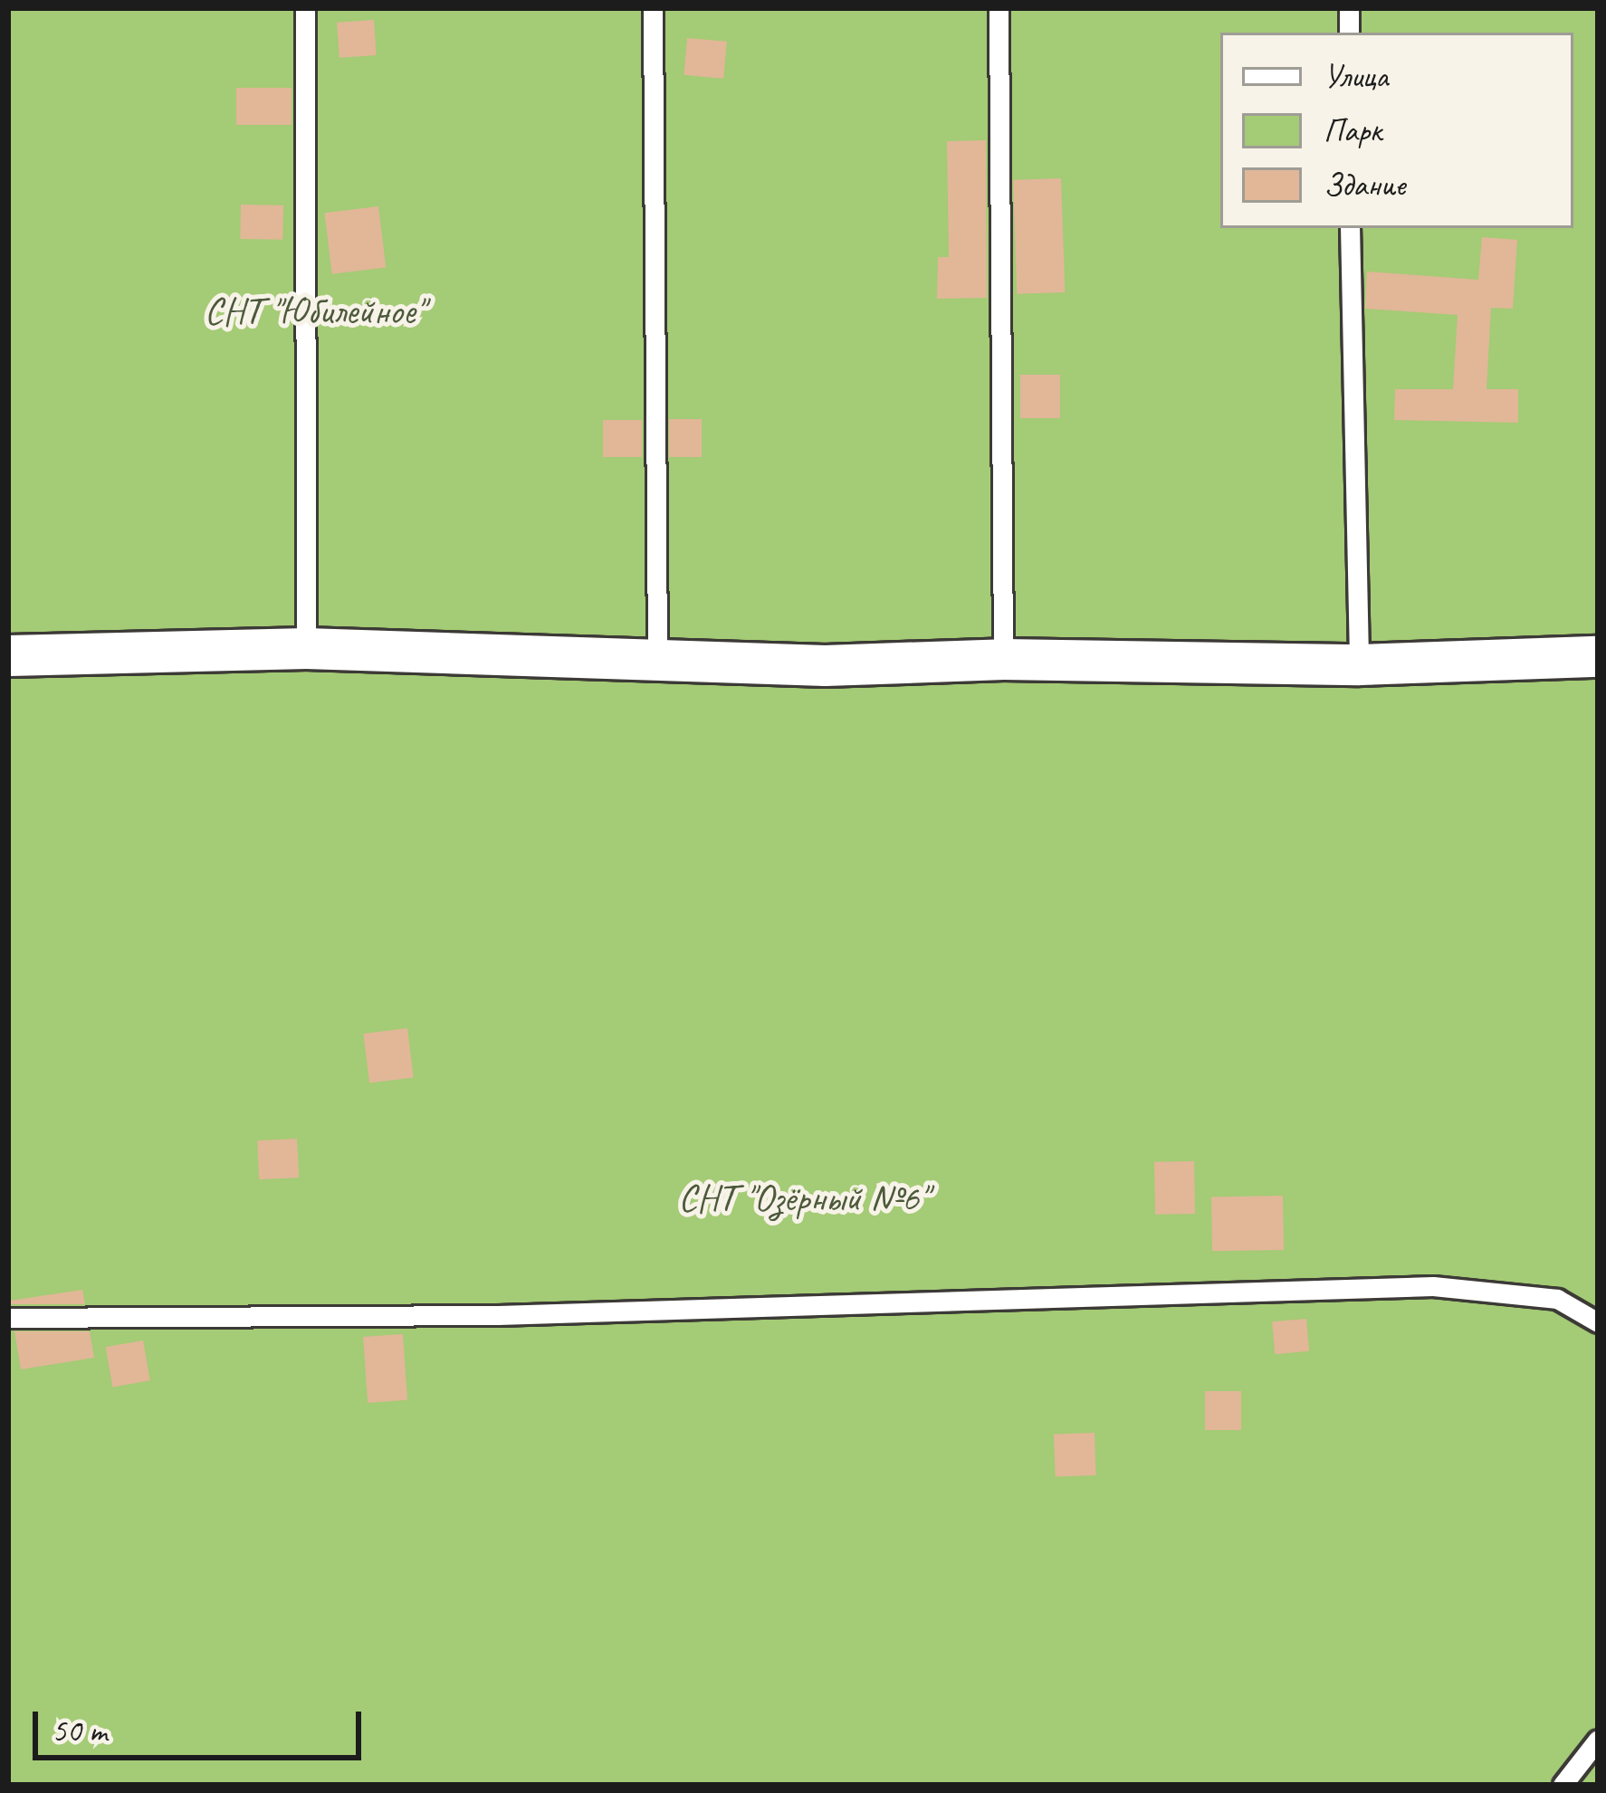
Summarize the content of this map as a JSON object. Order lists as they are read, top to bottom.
{
  "parks": ["СНТ \"Юбилейное\"", "СНТ \"Озёрный №6\""],
  "legend": ["Улица", "Парк", "Здание"],
  "scale_bar": "50 m"
}
